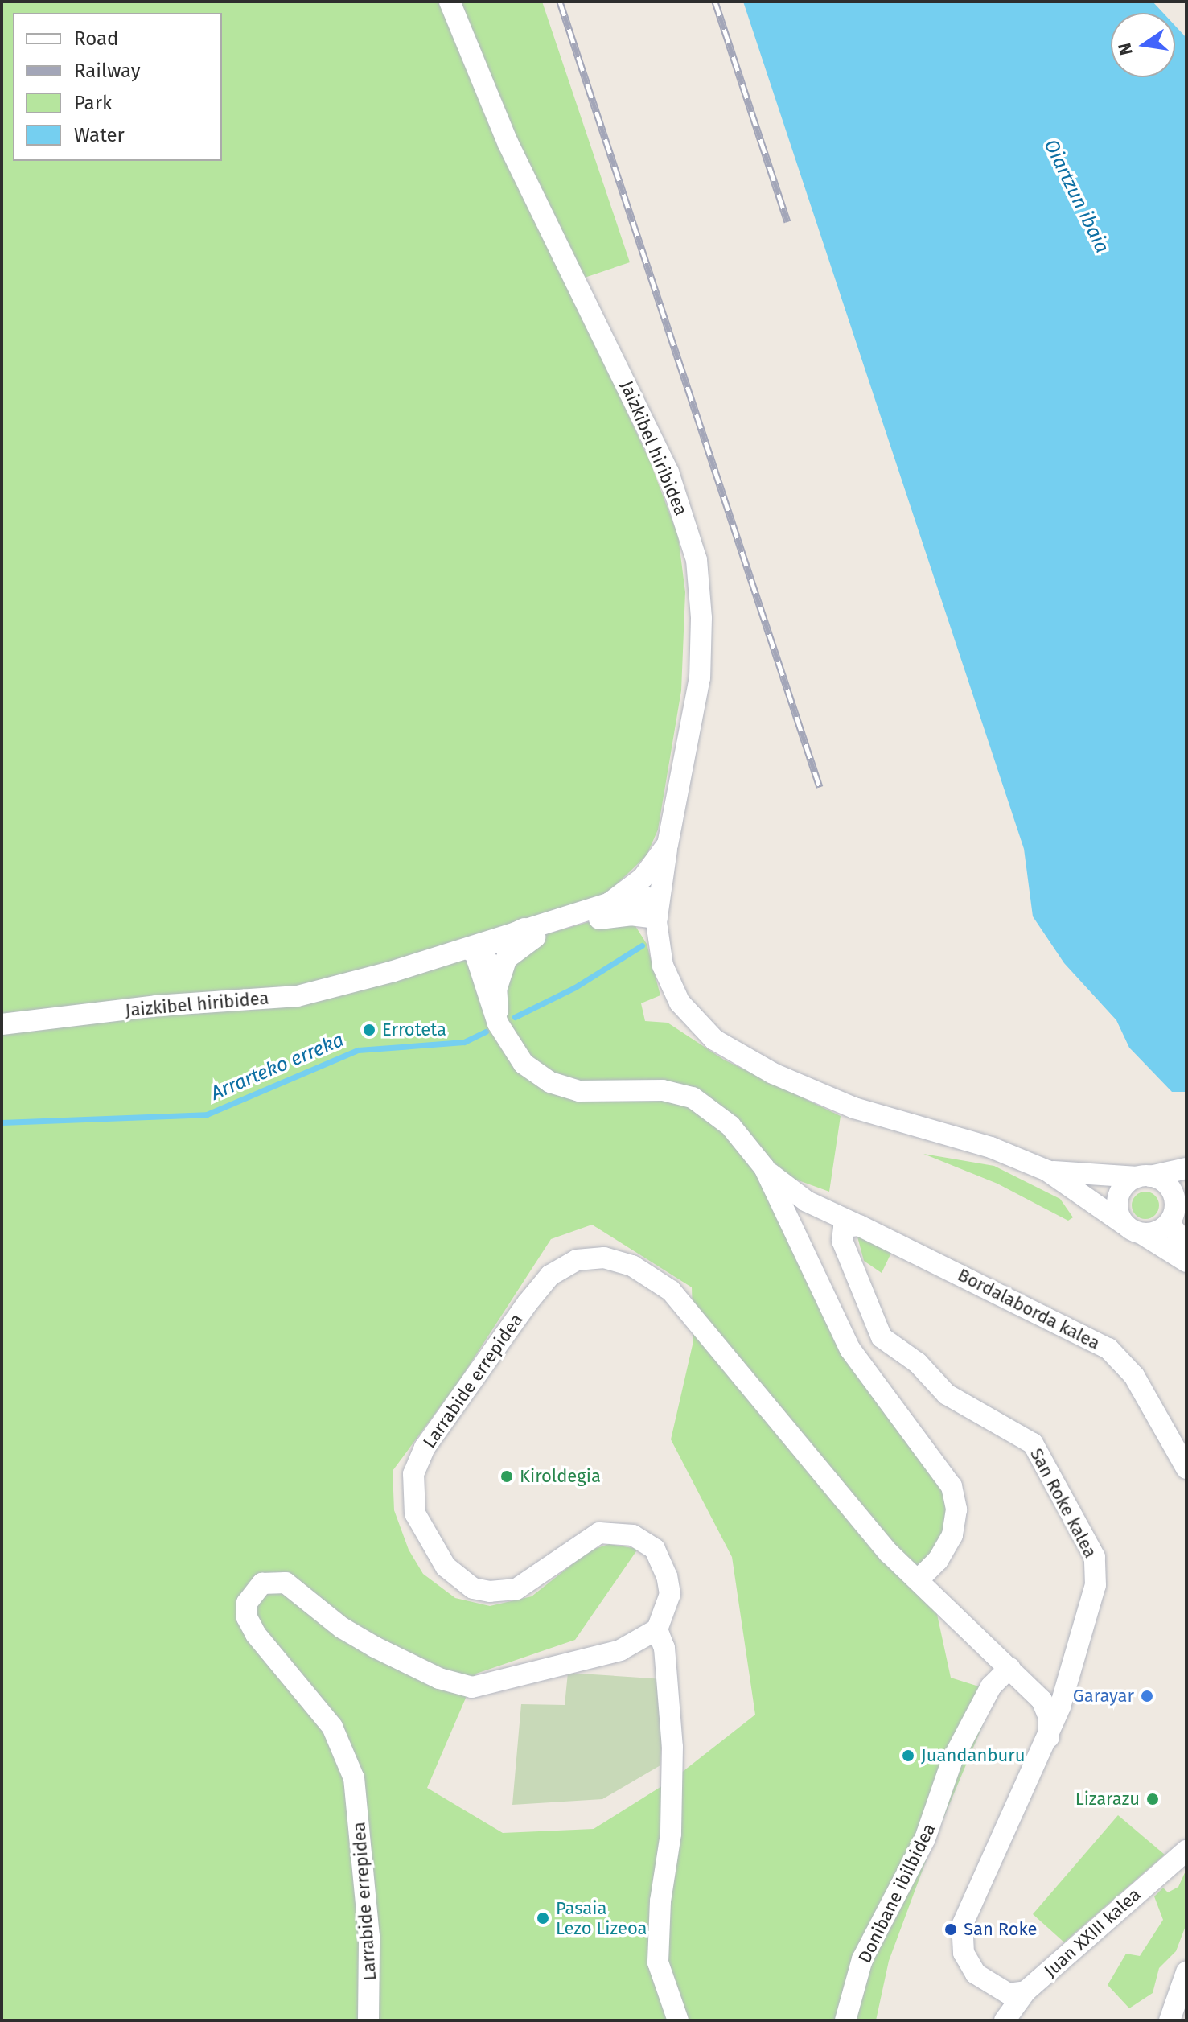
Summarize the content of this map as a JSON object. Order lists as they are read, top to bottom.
{
  "streets": {
    "street": [
      "Jaizkibel hiribidea",
      "Bordalaborda kalea",
      "Larrabide errepidea",
      "San Roke kalea",
      "Donibane ibilbidea",
      "Juan XXIII kalea"
    ]
  },
  "crossings": [
    ["Bordalaborda kalea", "San Roke kalea"],
    ["Larrabide errepidea", "San Roke kalea"],
    ["Larrabide errepidea", "Donibane ibilbidea"],
    ["San Roke kalea", "Juan XXIII kalea"]
  ],
  "water": ["Oiartzun ibaia", "Arrarteko erreka"],
  "places": [
    "Erroteta",
    "Kiroldegia",
    "Garayar",
    "Juandanburu",
    "Lizarazu",
    "Pasaia Lezo Lizeoa",
    "San Roke"
  ],
  "legend": [
    "Road",
    "Railway",
    "Park",
    "Water"
  ],
  "north": "left"
}
